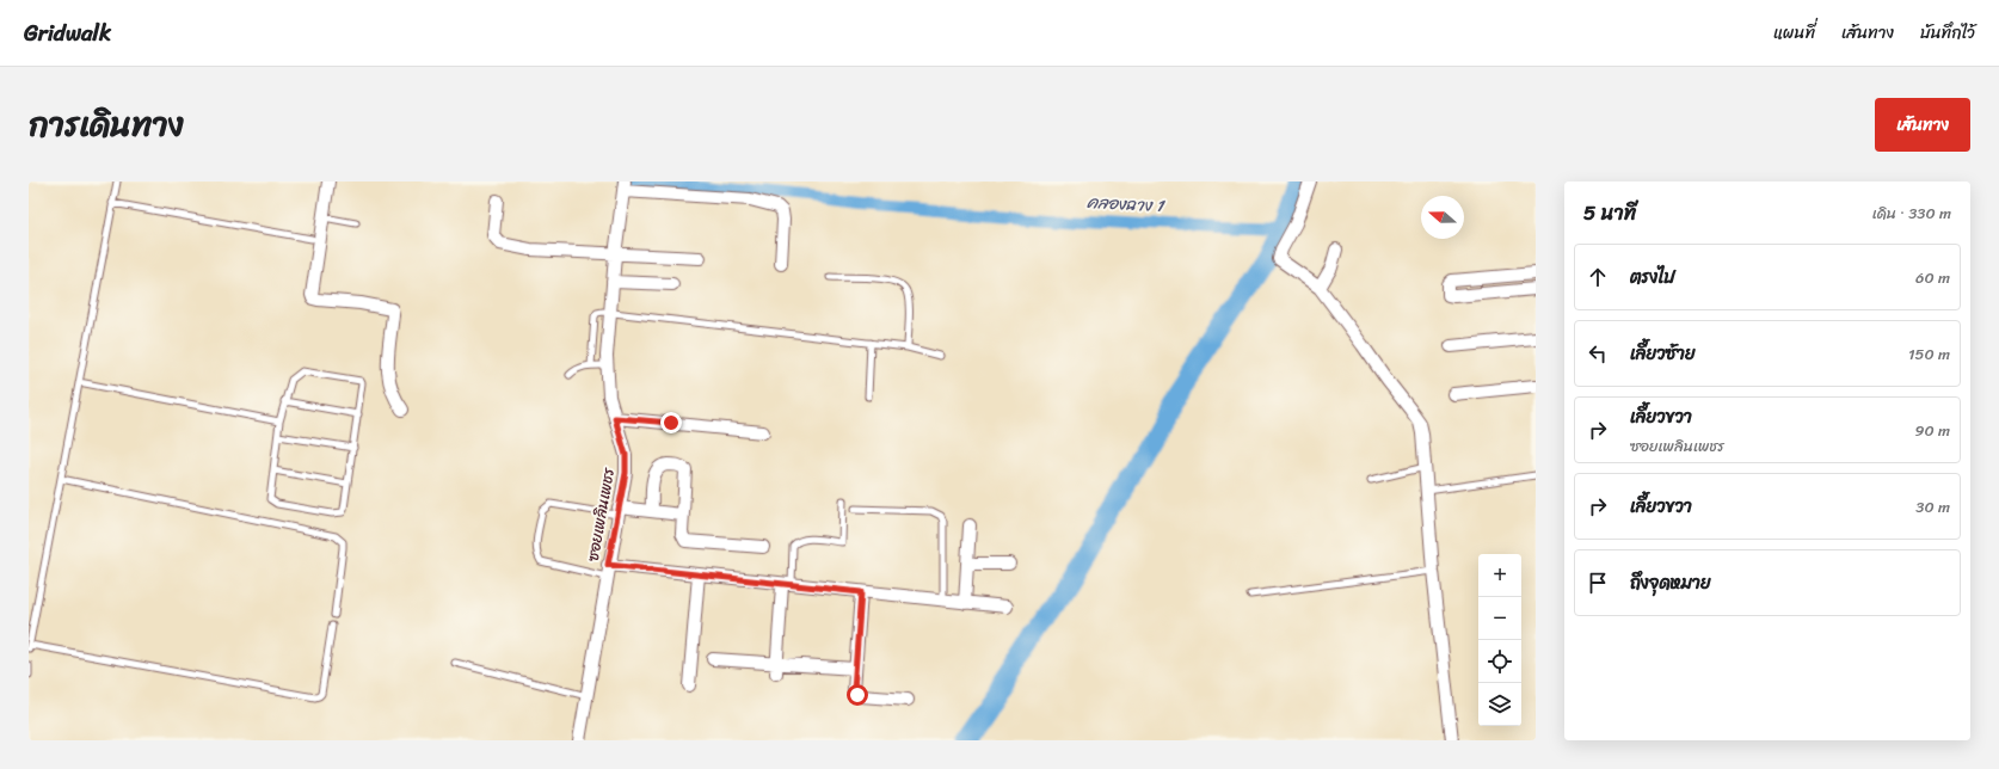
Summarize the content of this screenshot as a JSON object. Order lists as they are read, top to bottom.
{
  "streets": {
    "street": ["ซอยเพลินเพชร"]
  },
  "water": ["คลองฉาง 1"],
  "north": "left",
  "page": {
    "header": "Gridwalk",
    "nav": ["แผนที่", "เส้นทาง", "บันทึกไว้"],
    "title": "การเดินทาง",
    "buttons": "เส้นทาง",
    "heading": ["5 นาที", "เดิน · 330 m"],
    "list": [
      ["ตรงไป", "60 m"],
      ["เลี้ยวซ้าย", "150 m"],
      ["เลี้ยวขวา", "ซอยเพลินเพชร", "90 m"],
      ["เลี้ยวขวา", "30 m"],
      "ถึงจุดหมาย"
    ],
    "map_buttons": ["+", "−"]
  }
}
